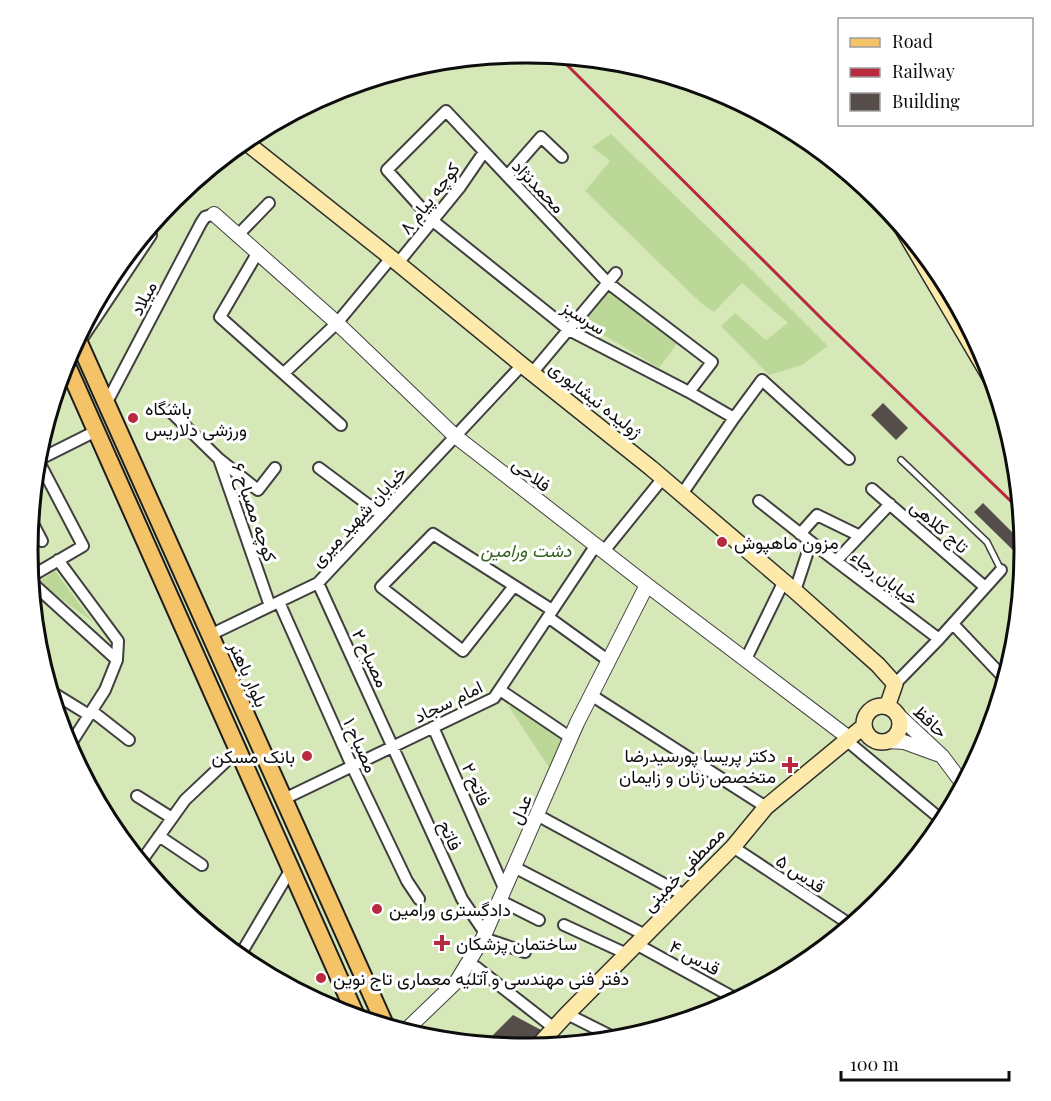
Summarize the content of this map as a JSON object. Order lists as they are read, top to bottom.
{
  "streets": {
    "main road": ["ژولیده نیشابوری", "بلوار باهنر", "مصطفی خمینی"],
    "street": [
      "محمدنژاد",
      "کوچه پیام ۸",
      "میلاد",
      "سرسبز",
      "فلاحی",
      "کوچه مصباح ۶",
      "خیابان شهید میری",
      "تاج کلاهی",
      "خیابان رجاء",
      "مصباح ۲",
      "امام سجاد",
      "حافظ",
      "مصباح ۱",
      "فاتح ۲",
      "عدل",
      "فاتح",
      "قدس ۵",
      "قدس ۴"
    ]
  },
  "crossings": [
    ["محمدنژاد", "کوچه پیام ۸"],
    ["محمدنژاد", "سرسبز"],
    ["محمدنژاد", "خیابان شهید میری"],
    ["کوچه پیام ۸", "سرسبز"],
    ["کوچه پیام ۸", "ژولیده نیشابوری"],
    ["کوچه پیام ۸", "فلاحی"],
    ["میلاد", "فلاحی"],
    ["میلاد", "بلوار باهنر"],
    ["سرسبز", "خیابان شهید میری"],
    ["ژولیده نیشابوری", "خیابان شهید میری"],
    ["ژولیده نیشابوری", "امام سجاد"],
    ["فلاحی", "خیابان شهید میری"],
    ["فلاحی", "امام سجاد"],
    ["فلاحی", "عدل"],
    ["فلاحی", "مصطفی خمینی"],
    ["کوچه مصباح ۶", "خیابان شهید میری"],
    ["کوچه مصباح ۶", "مصباح ۱"],
    ["خیابان شهید میری", "مصباح ۲"],
    ["خیابان شهید میری", "بلوار باهنر"],
    ["خیابان شهید میری", "مصباح ۱"],
    ["مصباح ۲", "امام سجاد"],
    ["مصباح ۲", "فاتح"],
    ["بلوار باهنر", "امام سجاد"],
    ["امام سجاد", "مصباح ۱"],
    ["امام سجاد", "فاتح ۲"],
    ["امام سجاد", "فاتح"],
    ["حافظ", "مصطفی خمینی"],
    ["فاتح ۲", "عدل"],
    ["عدل", "فاتح"],
    ["مصطفی خمینی", "قدس ۵"],
    ["مصطفی خمینی", "قدس ۴"]
  ],
  "parks": ["دشت ورامین"],
  "places": {
    "other": [
      "باشگاه ورزشی دلاریس",
      "مزون ماهپوش",
      "بانک مسکن",
      "دادگستری ورامین",
      "دفتر فنی مهندسی و آتلیه معماری تاج نوین"
    ],
    "health": ["دکتر پریسا پورسیدرضا متخصص زنان و زایمان", "ساختمان پزشکان"]
  },
  "legend": ["Road", "Railway", "Building"],
  "scale_bar": "100 m"
}
